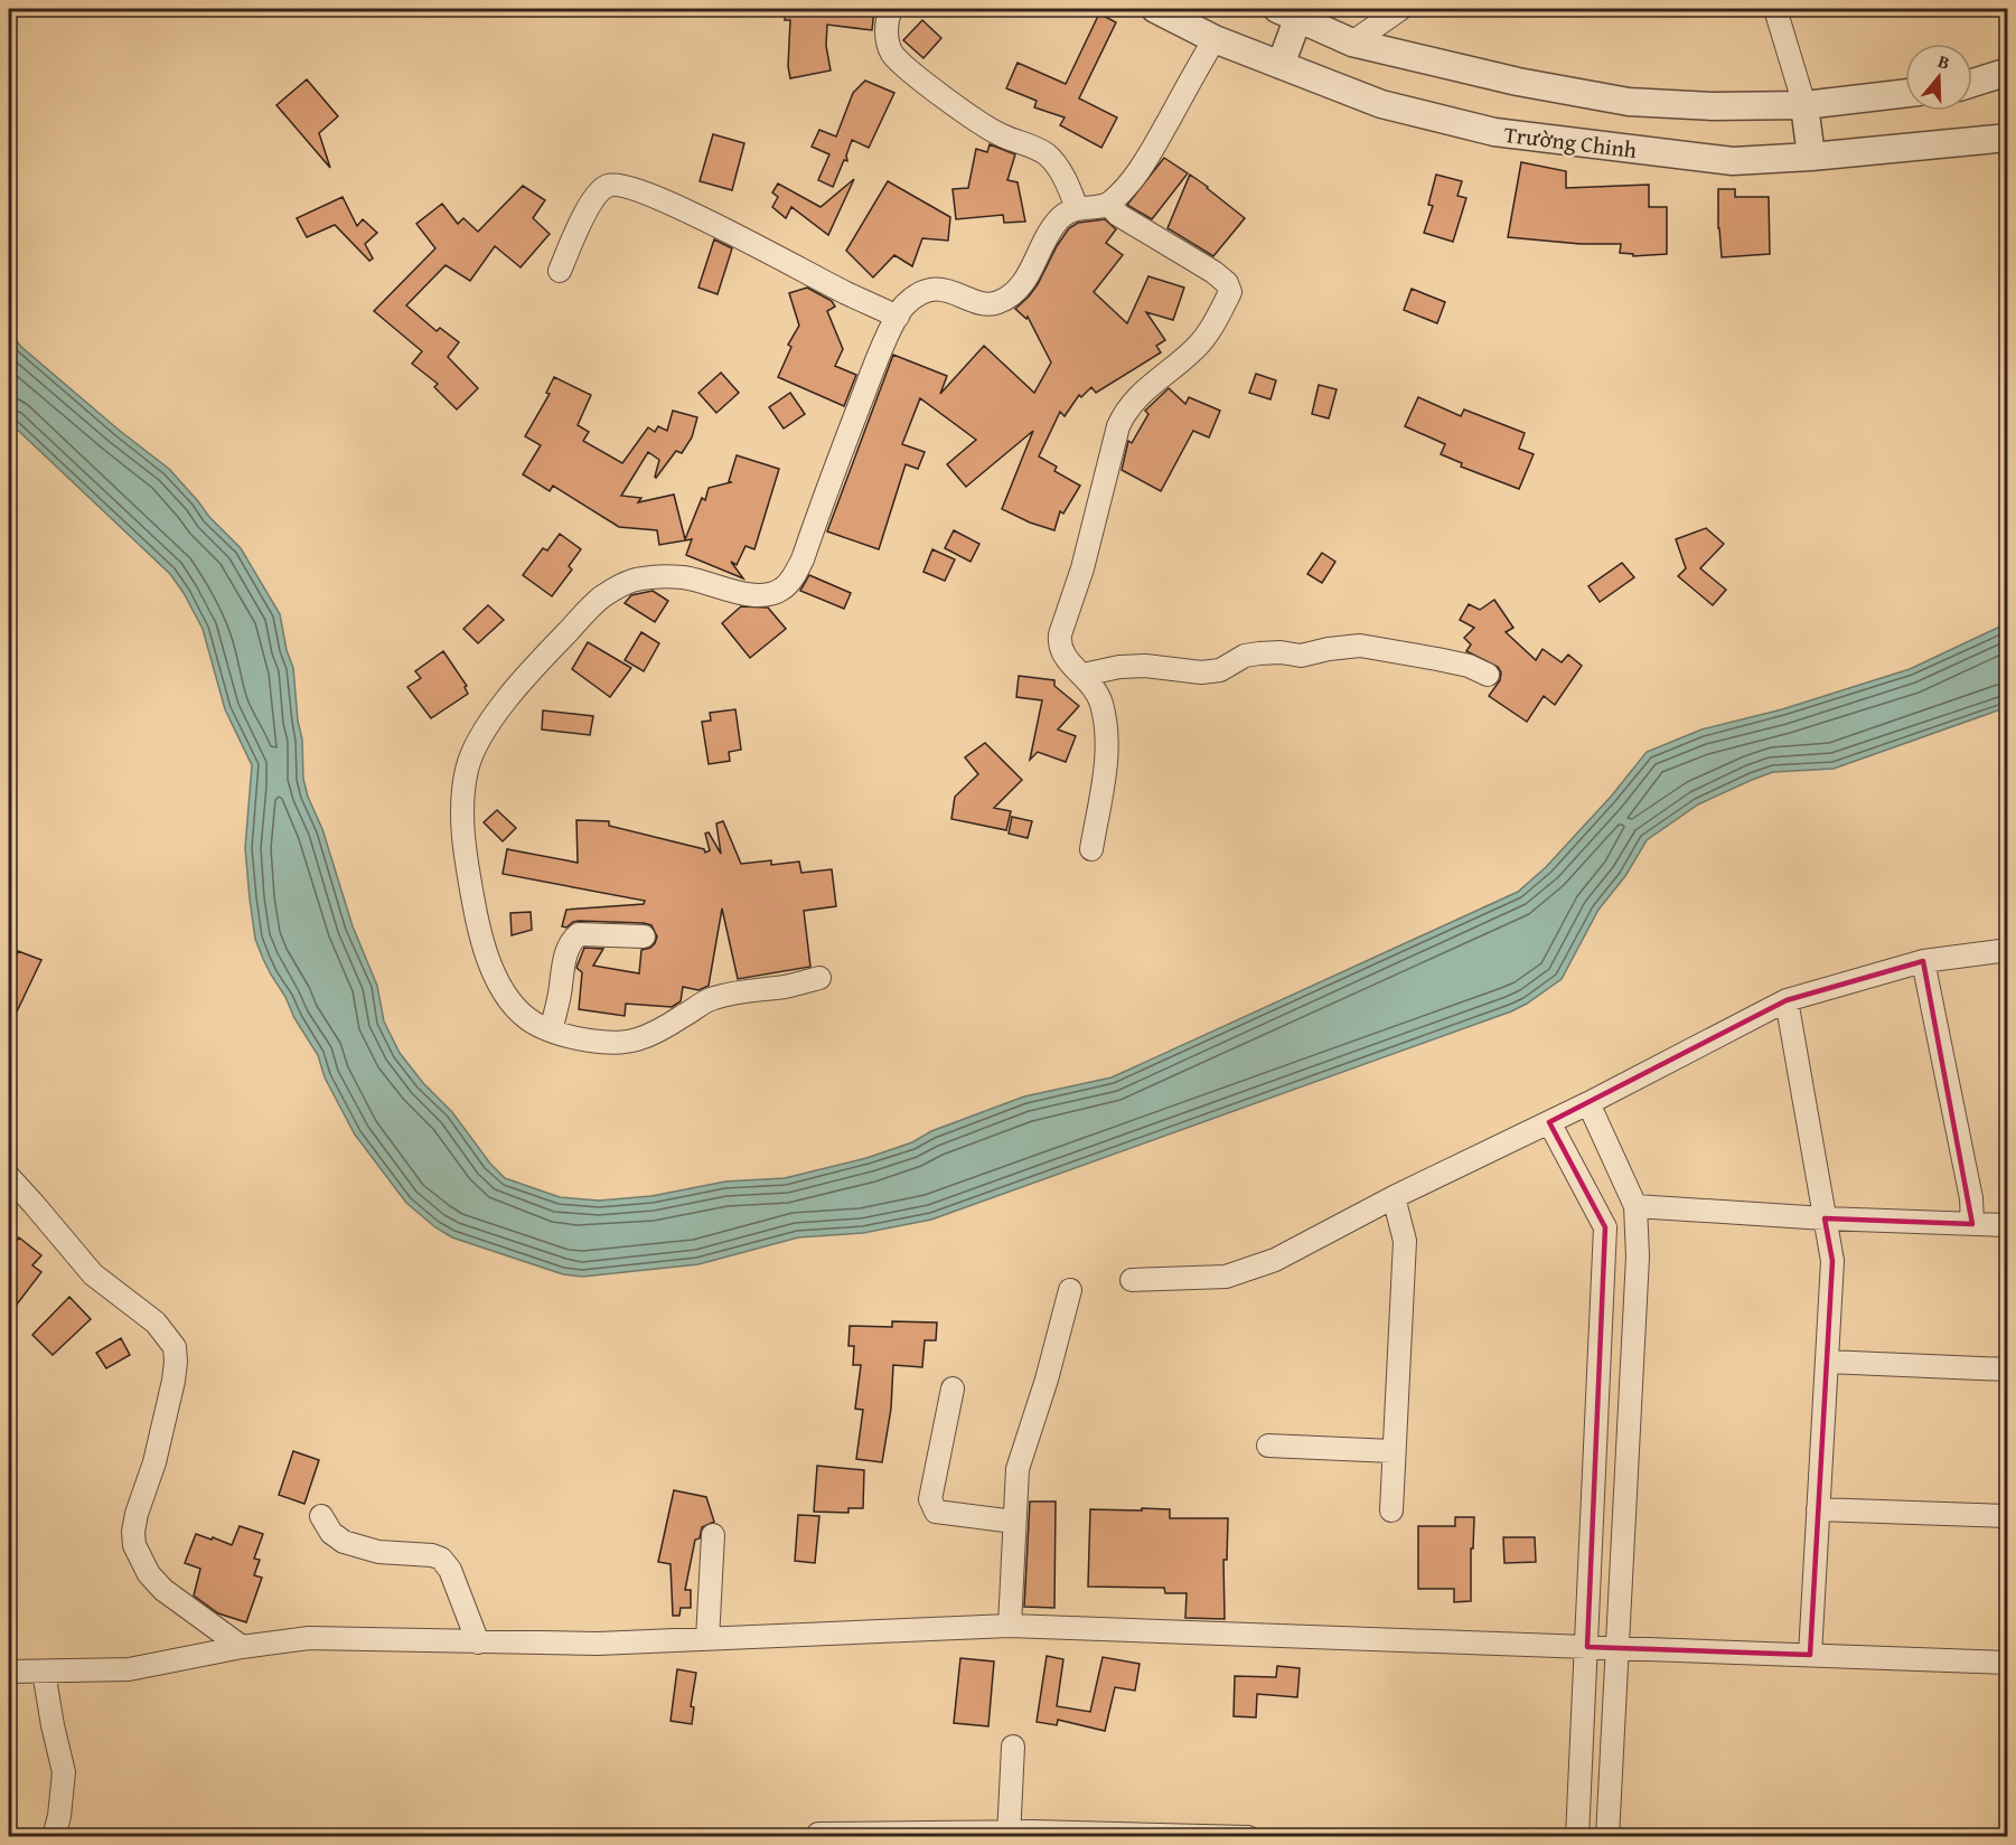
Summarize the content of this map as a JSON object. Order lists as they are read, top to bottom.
{
  "streets": {
    "street": ["Trường Chinh"]
  },
  "north": "top"
}
